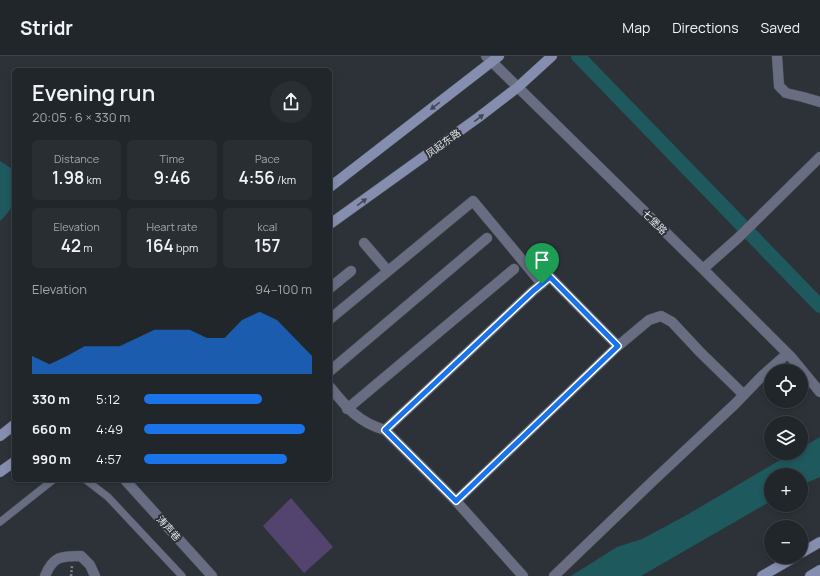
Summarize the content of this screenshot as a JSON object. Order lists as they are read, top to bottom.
{
  "streets": {
    "main road": ["凤起东路"],
    "street": ["七堡路", "涛声巷"]
  },
  "crossings": [
    ["凤起东路", "七堡路"]
  ],
  "page": {
    "header": "Stridr",
    "nav": ["Map", "Directions", "Saved"],
    "heading": ["Evening run", "20:05 · 6 × 330 m"],
    "stats": [
      ["Distance", "1.98 km"],
      ["Time", "9:46"],
      ["Pace", "4:56 /km"],
      ["Elevation", "42 m"],
      ["Heart rate", "164 bpm"],
      ["kcal", "157"]
    ],
    "chart": ["Elevation", "94–100 m"],
    "map_buttons": ["+", "−"],
    "list": [
      {
        "name": "330 m",
        "note": "5:12"
      },
      {
        "name": "660 m",
        "note": "4:49"
      },
      {
        "name": "990 m",
        "note": "4:57"
      }
    ]
  }
}
